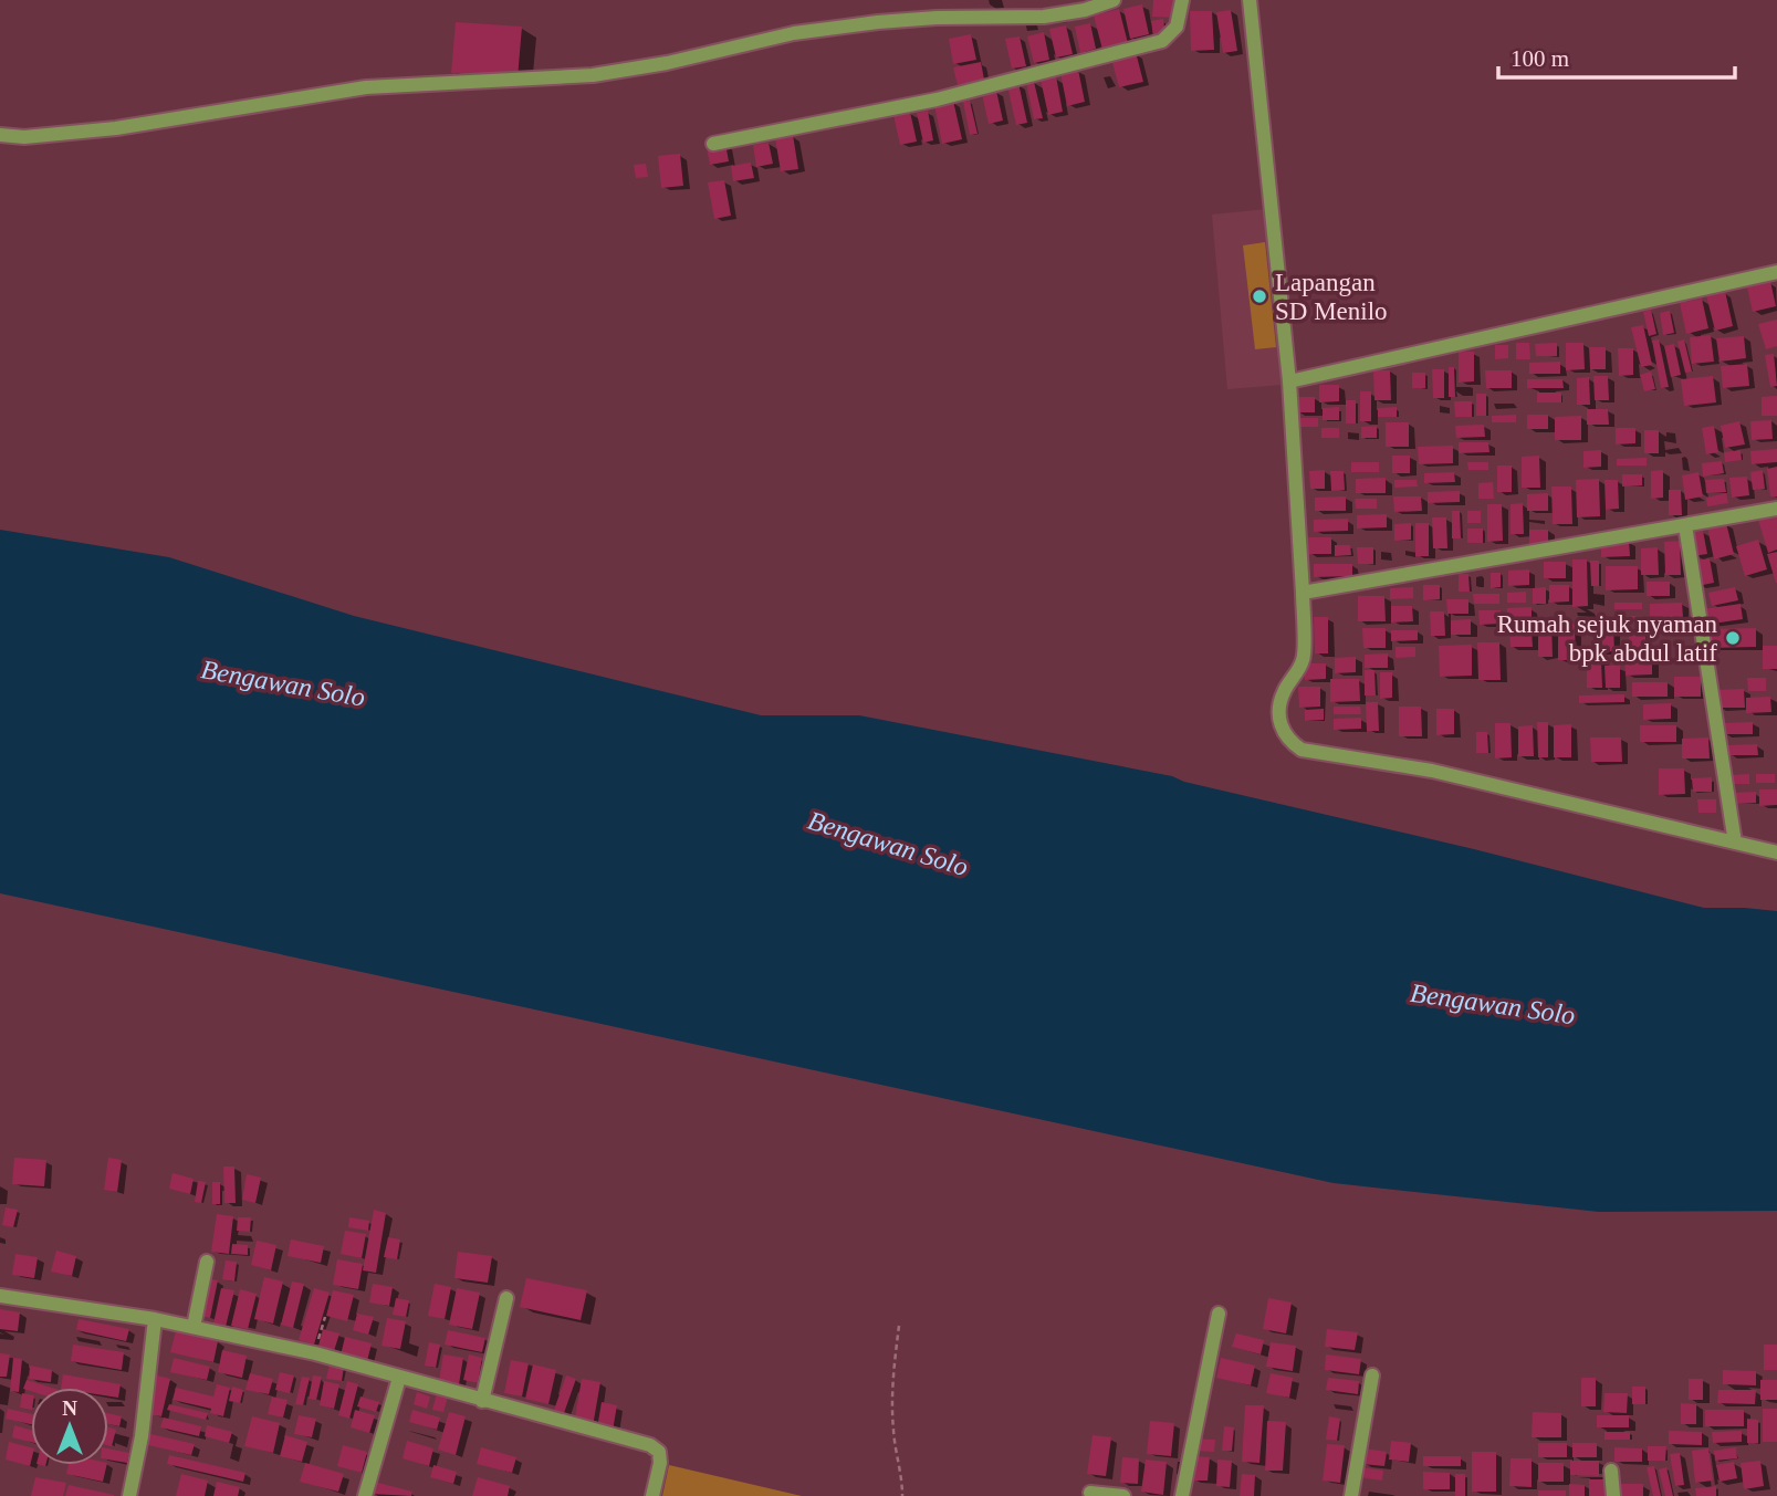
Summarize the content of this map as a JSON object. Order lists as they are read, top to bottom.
{
  "water": ["Bengawan Solo"],
  "places": ["Lapangan SD Menilo", "Rumah sejuk nyaman bpk abdul latif"],
  "scale_bar": "100 m",
  "north": "top"
}
